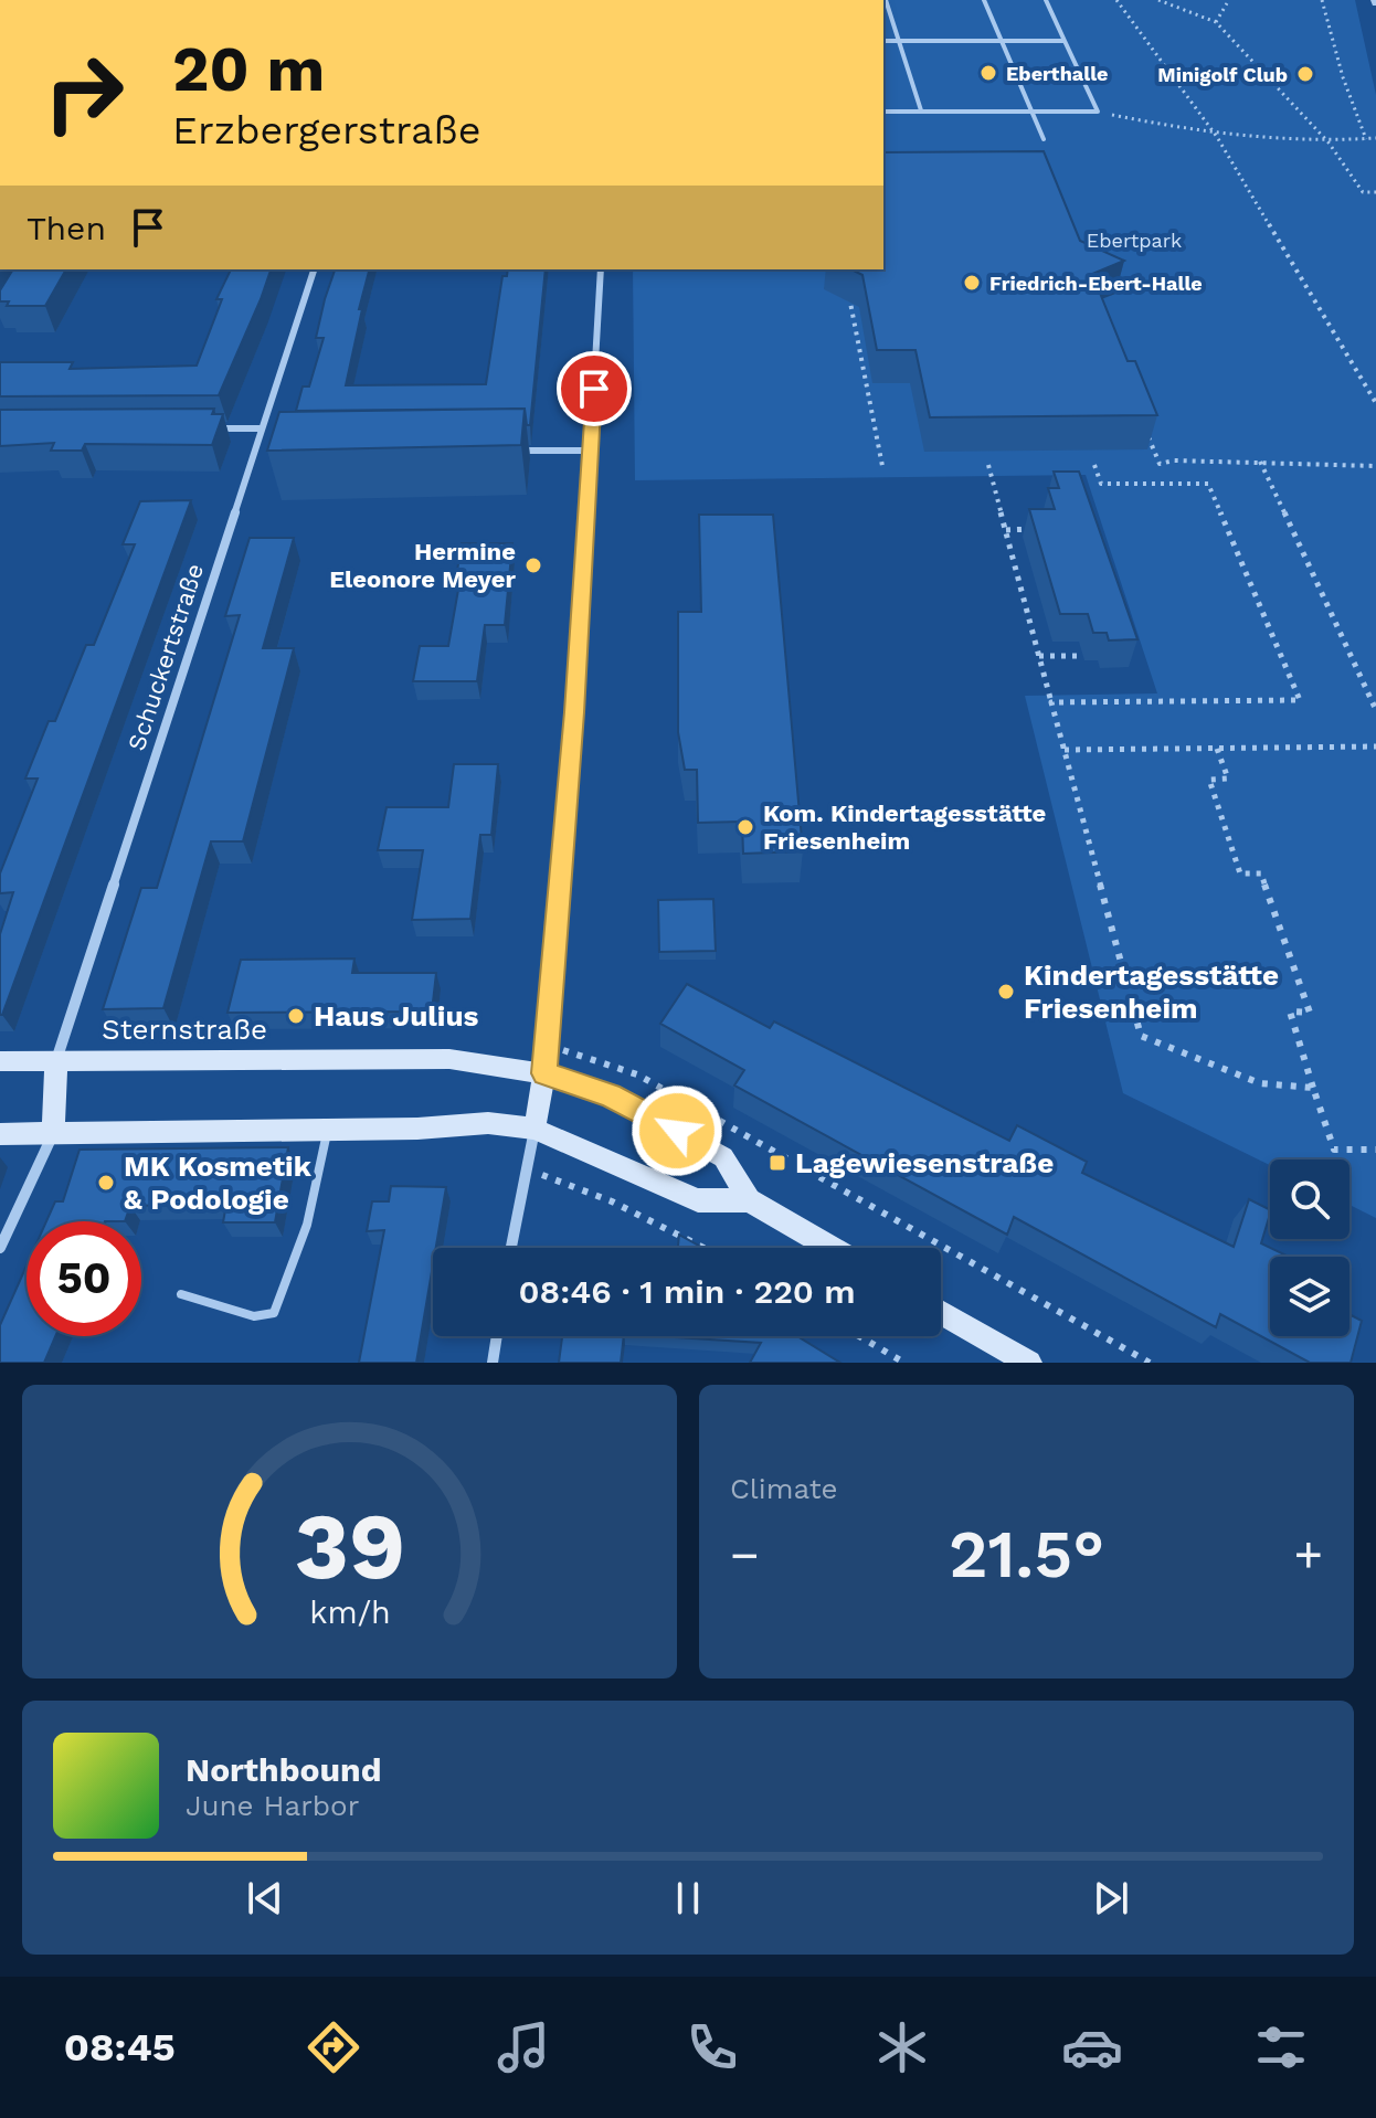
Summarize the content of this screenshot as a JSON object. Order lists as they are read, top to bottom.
{
  "streets": {
    "main road": ["Sternstraße"],
    "street": ["Schuckertstraße"]
  },
  "crossings": [
    ["Schuckertstraße", "Sternstraße"]
  ],
  "parks": ["Ebertpark"],
  "places": {
    "other": [
      "Eberthalle",
      "Minigolf Club",
      "Friedrich-Ebert-Halle",
      "Hermine Eleonore Meyer",
      "Kom. Kindertagesstätte Friesenheim",
      "Kindertagesstätte Friesenheim",
      "Haus Julius",
      "MK Kosmetik & Podologie"
    ],
    "transit": ["Lagewiesenstraße"]
  },
  "page": {
    "turn": ["20 m", "Erzbergerstraße"],
    "then": "Then",
    "limit": "50",
    "trip": "08:46 · 1 min · 220 m",
    "tile": "Climate",
    "heat": ["−", "21.5°", "+"],
    "song": ["Northbound", "June Harbor"],
    "tabs": "08:45",
    "gauge": ["39", "km/h"]
  }
}
